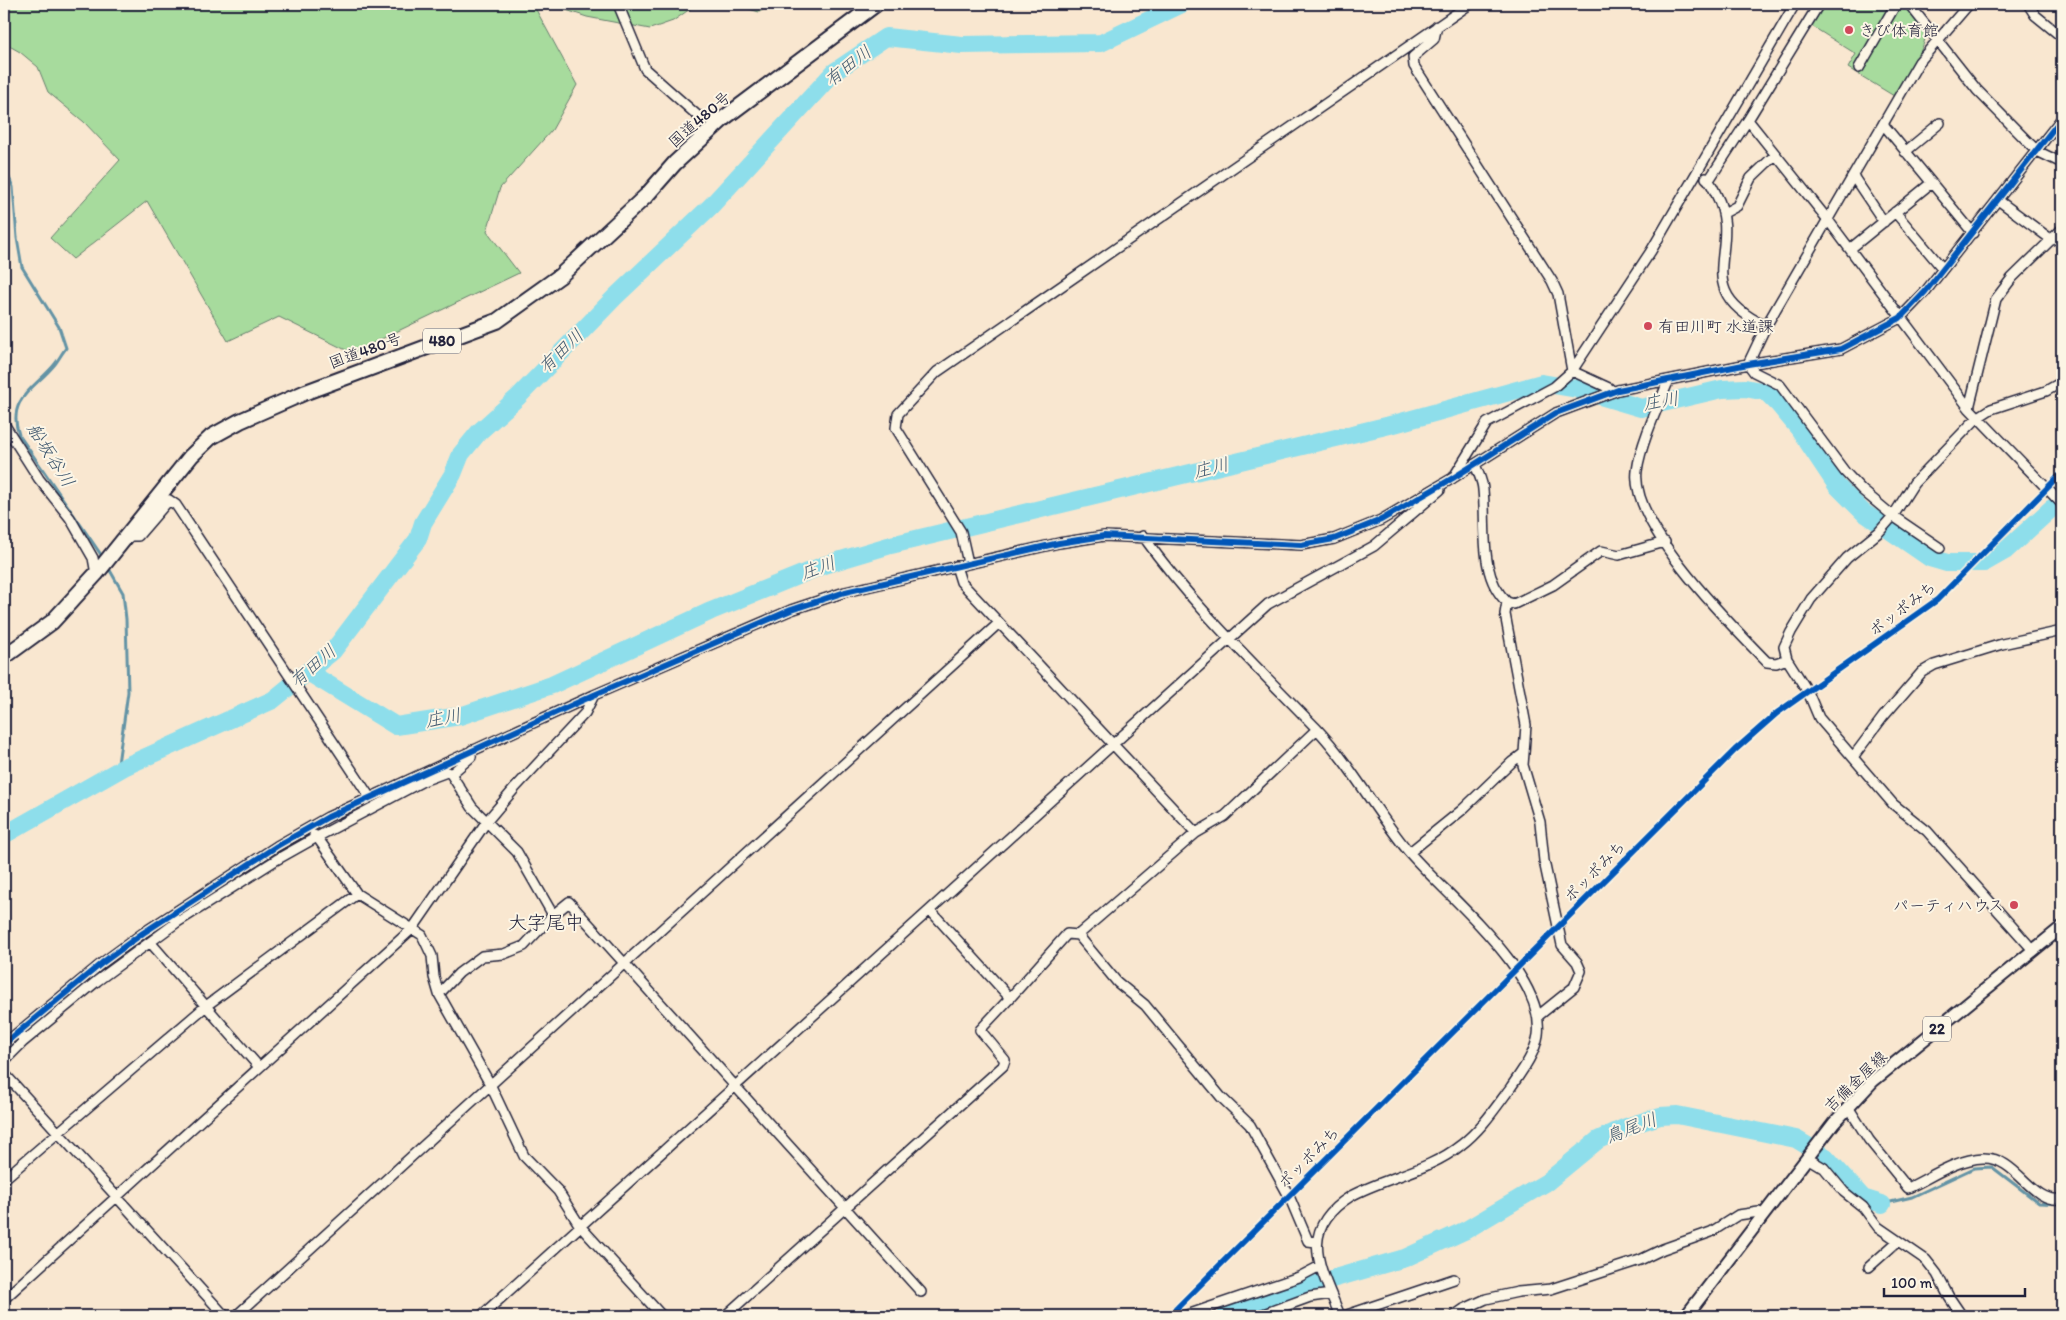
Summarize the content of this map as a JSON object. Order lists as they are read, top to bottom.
{
  "streets": {
    "highway": ["国道480号", "480"],
    "main road": ["22", "吉備金屋線"],
    "cycle path": ["ポッポみち"]
  },
  "districts": ["大字尾中"],
  "water": [
    "有田川",
    "庄川",
    "船坂谷川",
    "鳥尾川"
  ],
  "places": ["きび体育館", "有田川町 水道課", "パーティハウス"],
  "scale_bar": "100 m"
}
